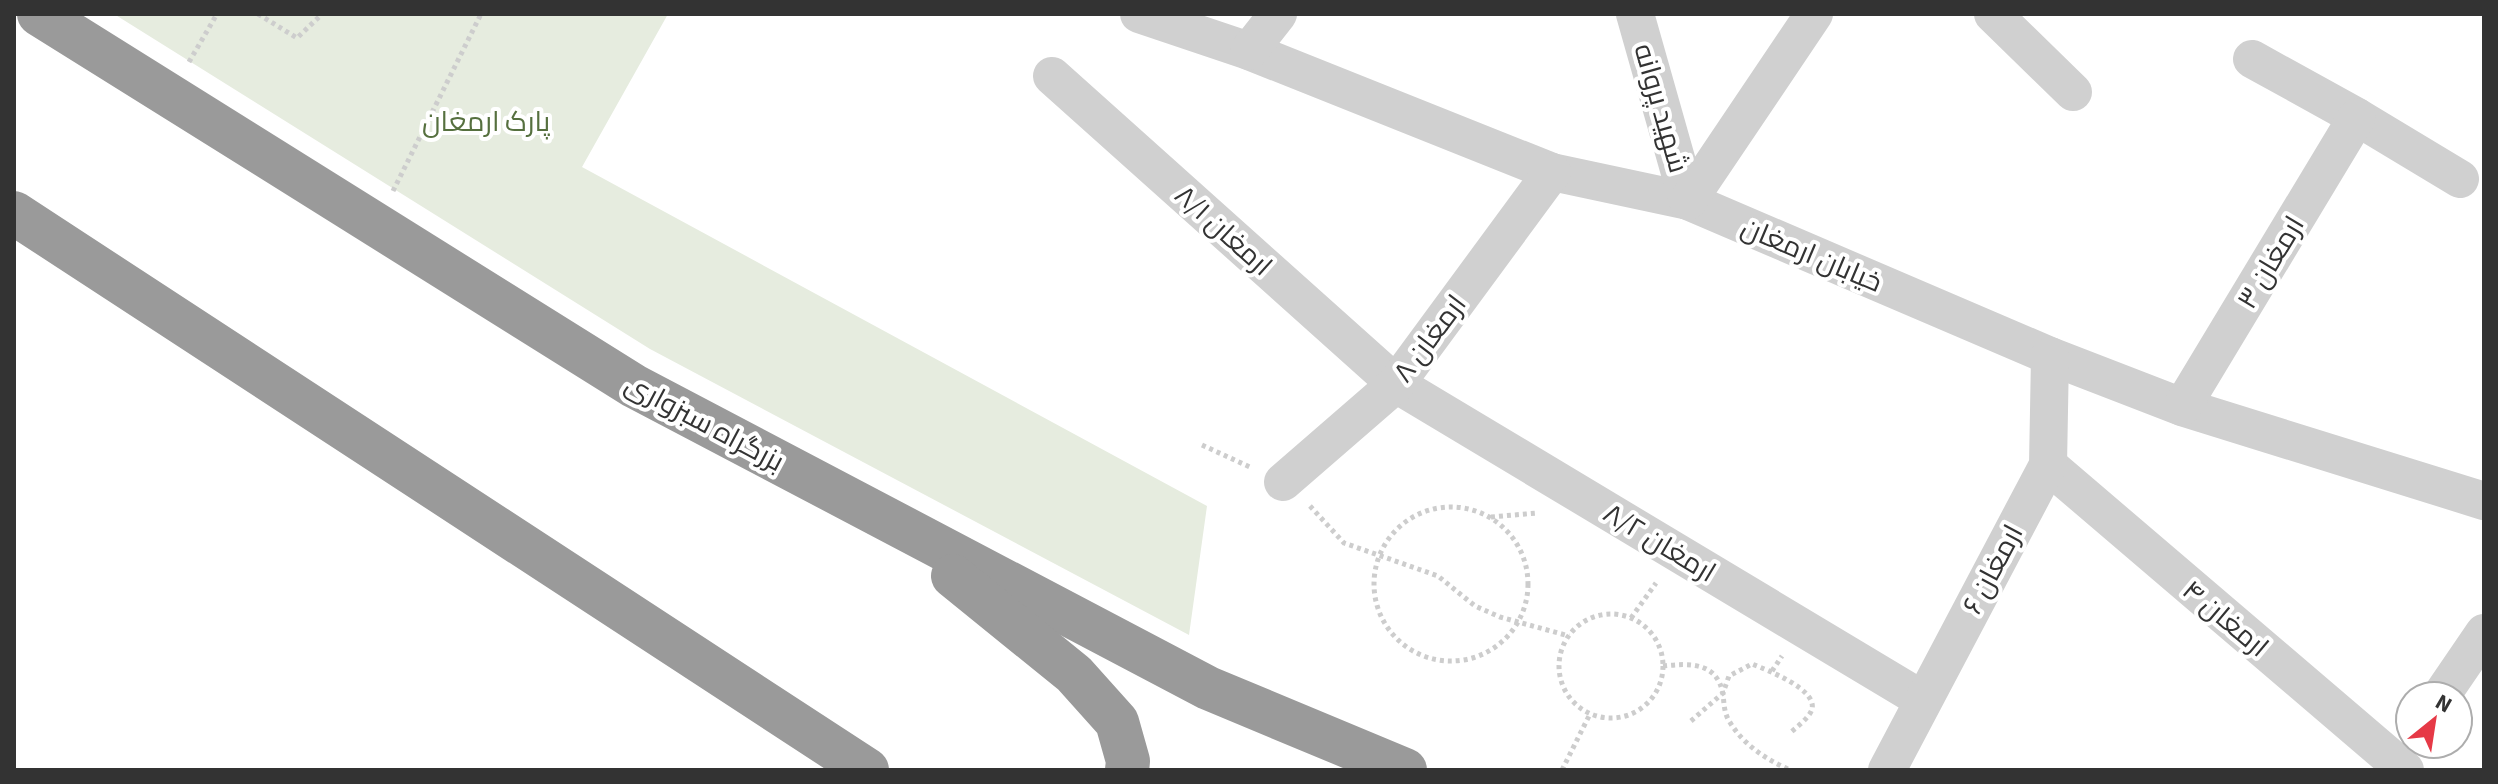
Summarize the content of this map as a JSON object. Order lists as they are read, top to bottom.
{
  "streets": {
    "highway": ["بزرگراه سبزواری"],
    "street": [
      "شهید پروانه",
      "ارمغان ۸/۱",
      "خیابان ارمغان",
      "ارمغان ۳",
      "ارمغان ۸",
      "ارمغان ۸/۲",
      "ارمغان ۶",
      "ارمغان ۴"
    ]
  },
  "crossings": [
    ["شهید پروانه", "خیابان ارمغان"],
    ["ارمغان ۸/۱", "ارمغان ۸"],
    ["ارمغان ۸/۱", "ارمغان ۸/۲"],
    ["خیابان ارمغان", "ارمغان ۳"],
    ["خیابان ارمغان", "ارمغان ۸"],
    ["خیابان ارمغان", "ارمغان ۶"],
    ["ارمغان ۸", "ارمغان ۸/۲"],
    ["ارمغان ۸/۲", "ارمغان ۶"],
    ["ارمغان ۶", "ارمغان ۴"]
  ],
  "parks": ["پارک ارمغان"],
  "north": "top right"
}
